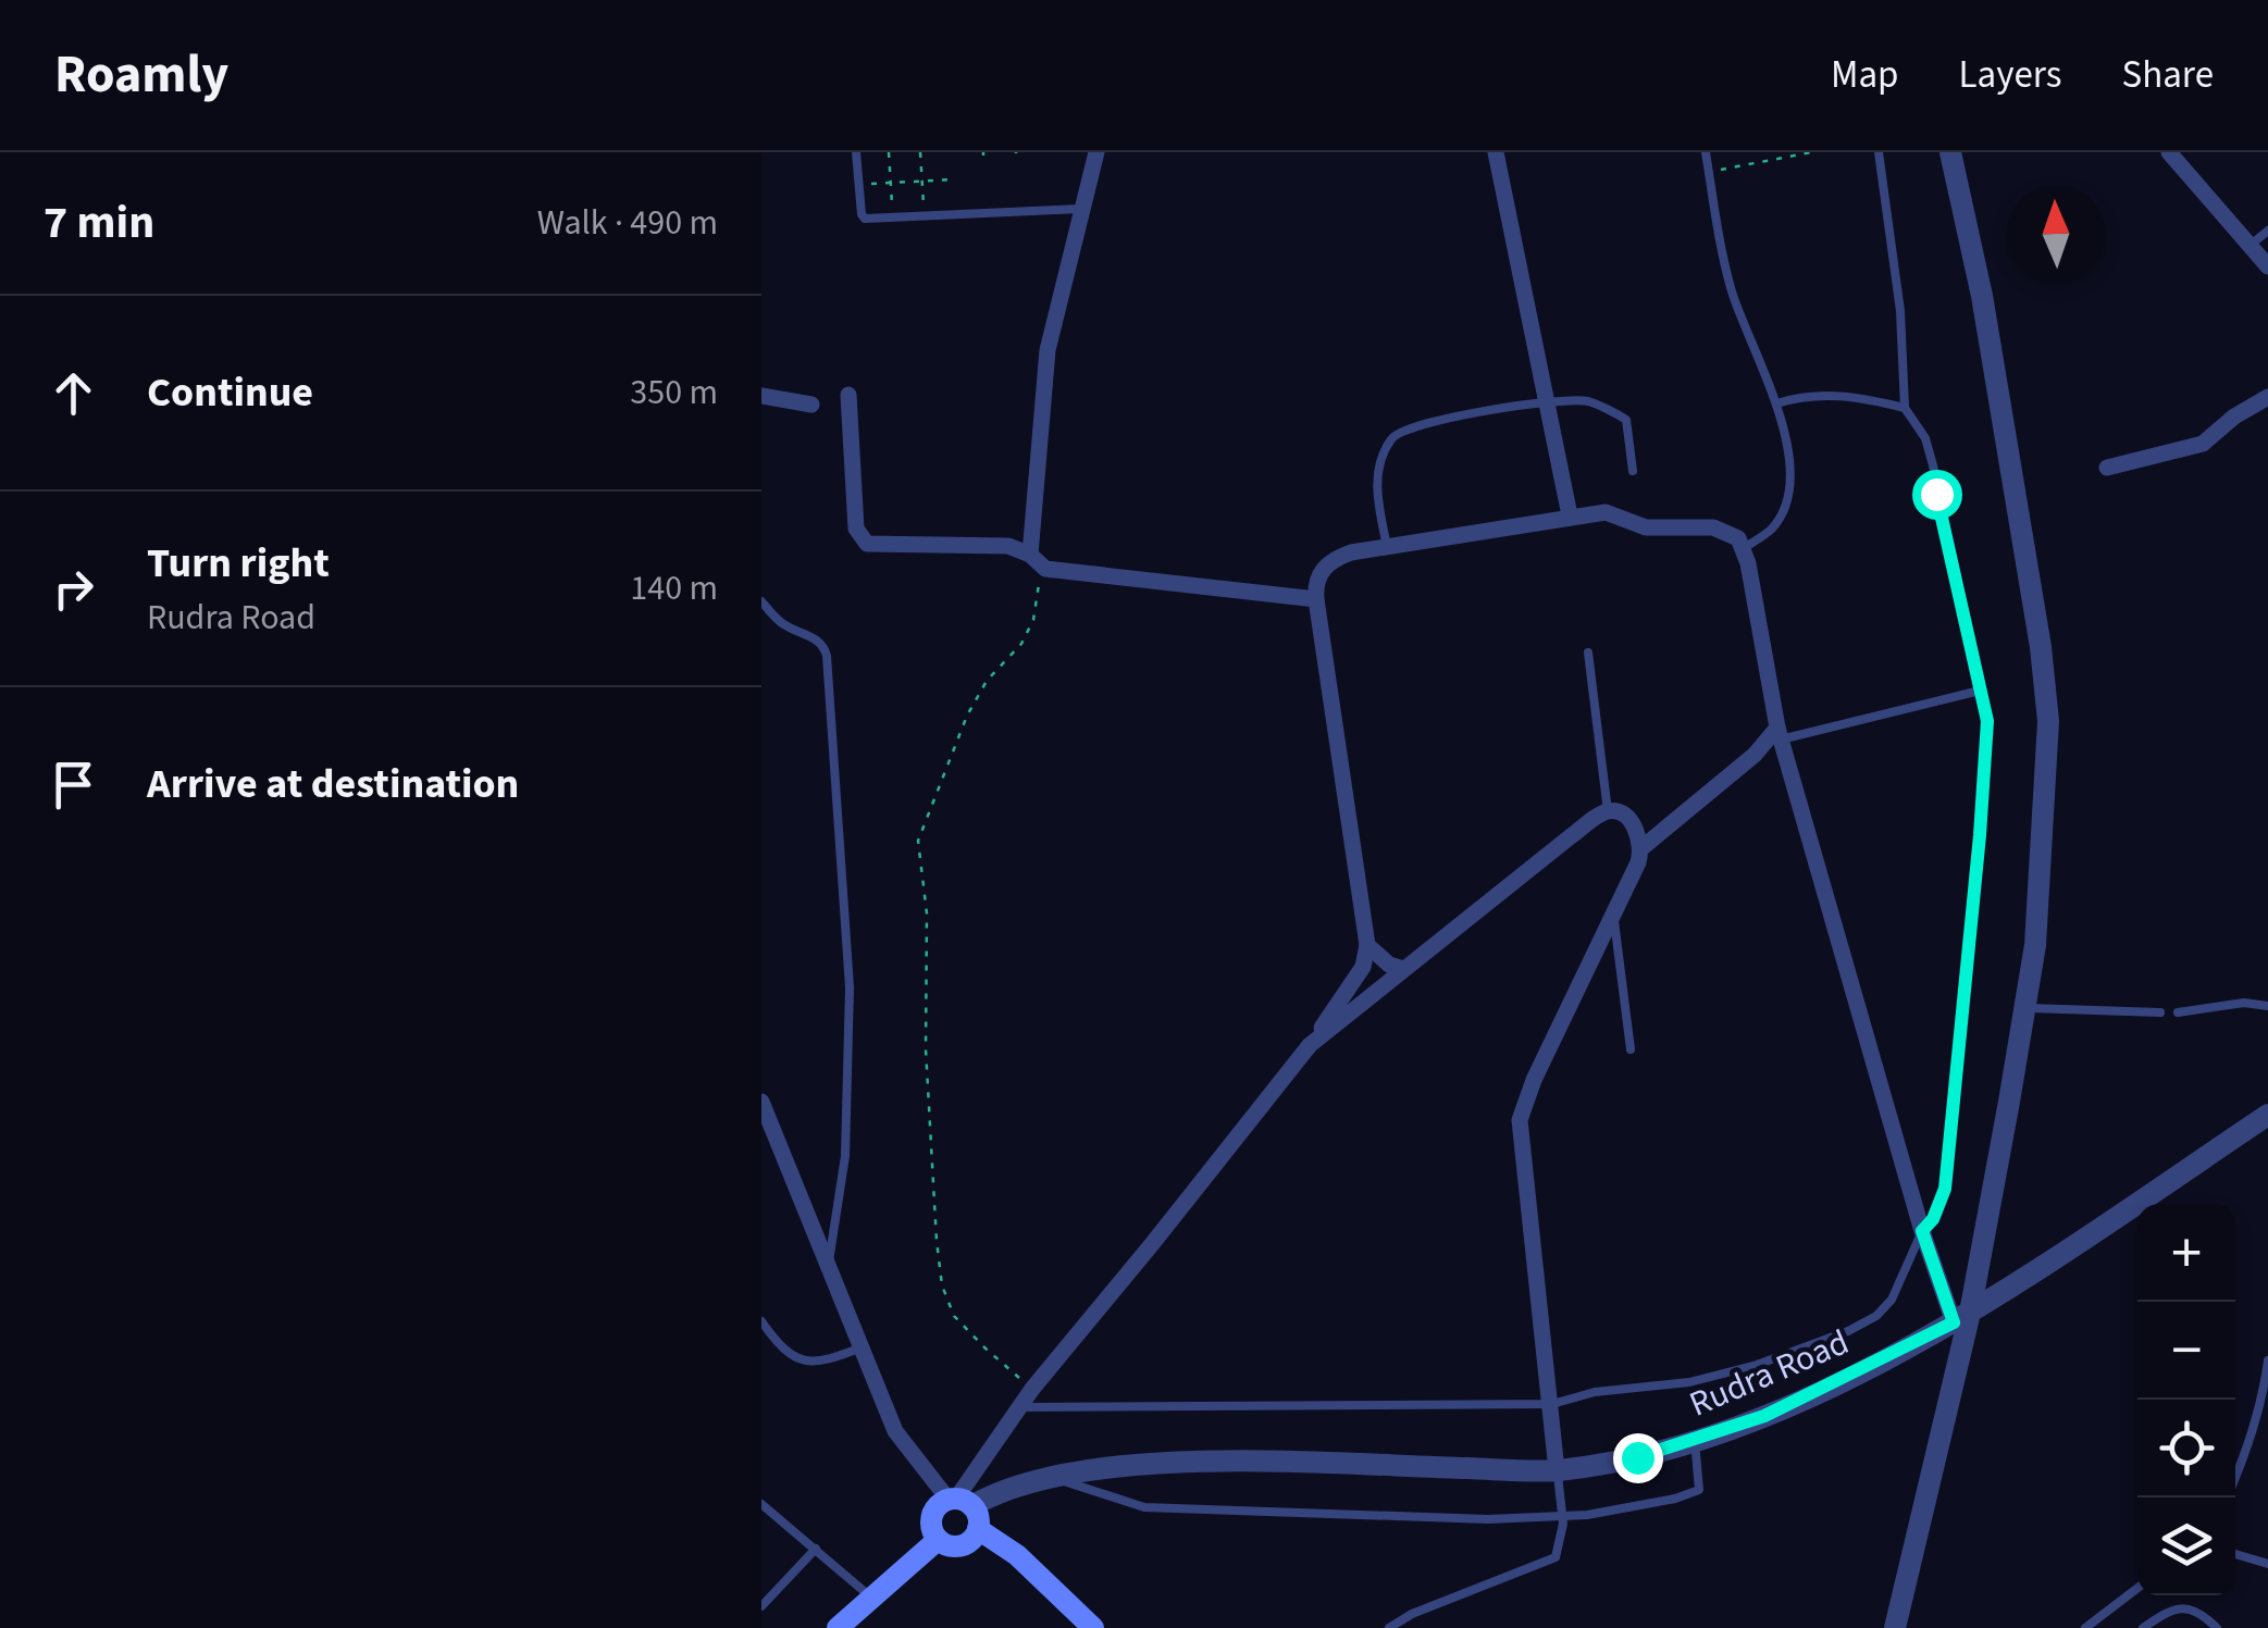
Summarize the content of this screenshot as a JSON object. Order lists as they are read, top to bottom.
{
  "streets": {
    "street": ["Rudra Road"]
  },
  "north": "top",
  "page": {
    "header": "Roamly",
    "nav": ["Map", "Layers", "Share"],
    "heading": ["7 min", "Walk · 490 m"],
    "list": [
      ["Continue", "350 m"],
      ["Turn right", "Rudra Road", "140 m"],
      "Arrive at destination"
    ],
    "map_buttons": ["+", "−"]
  }
}
